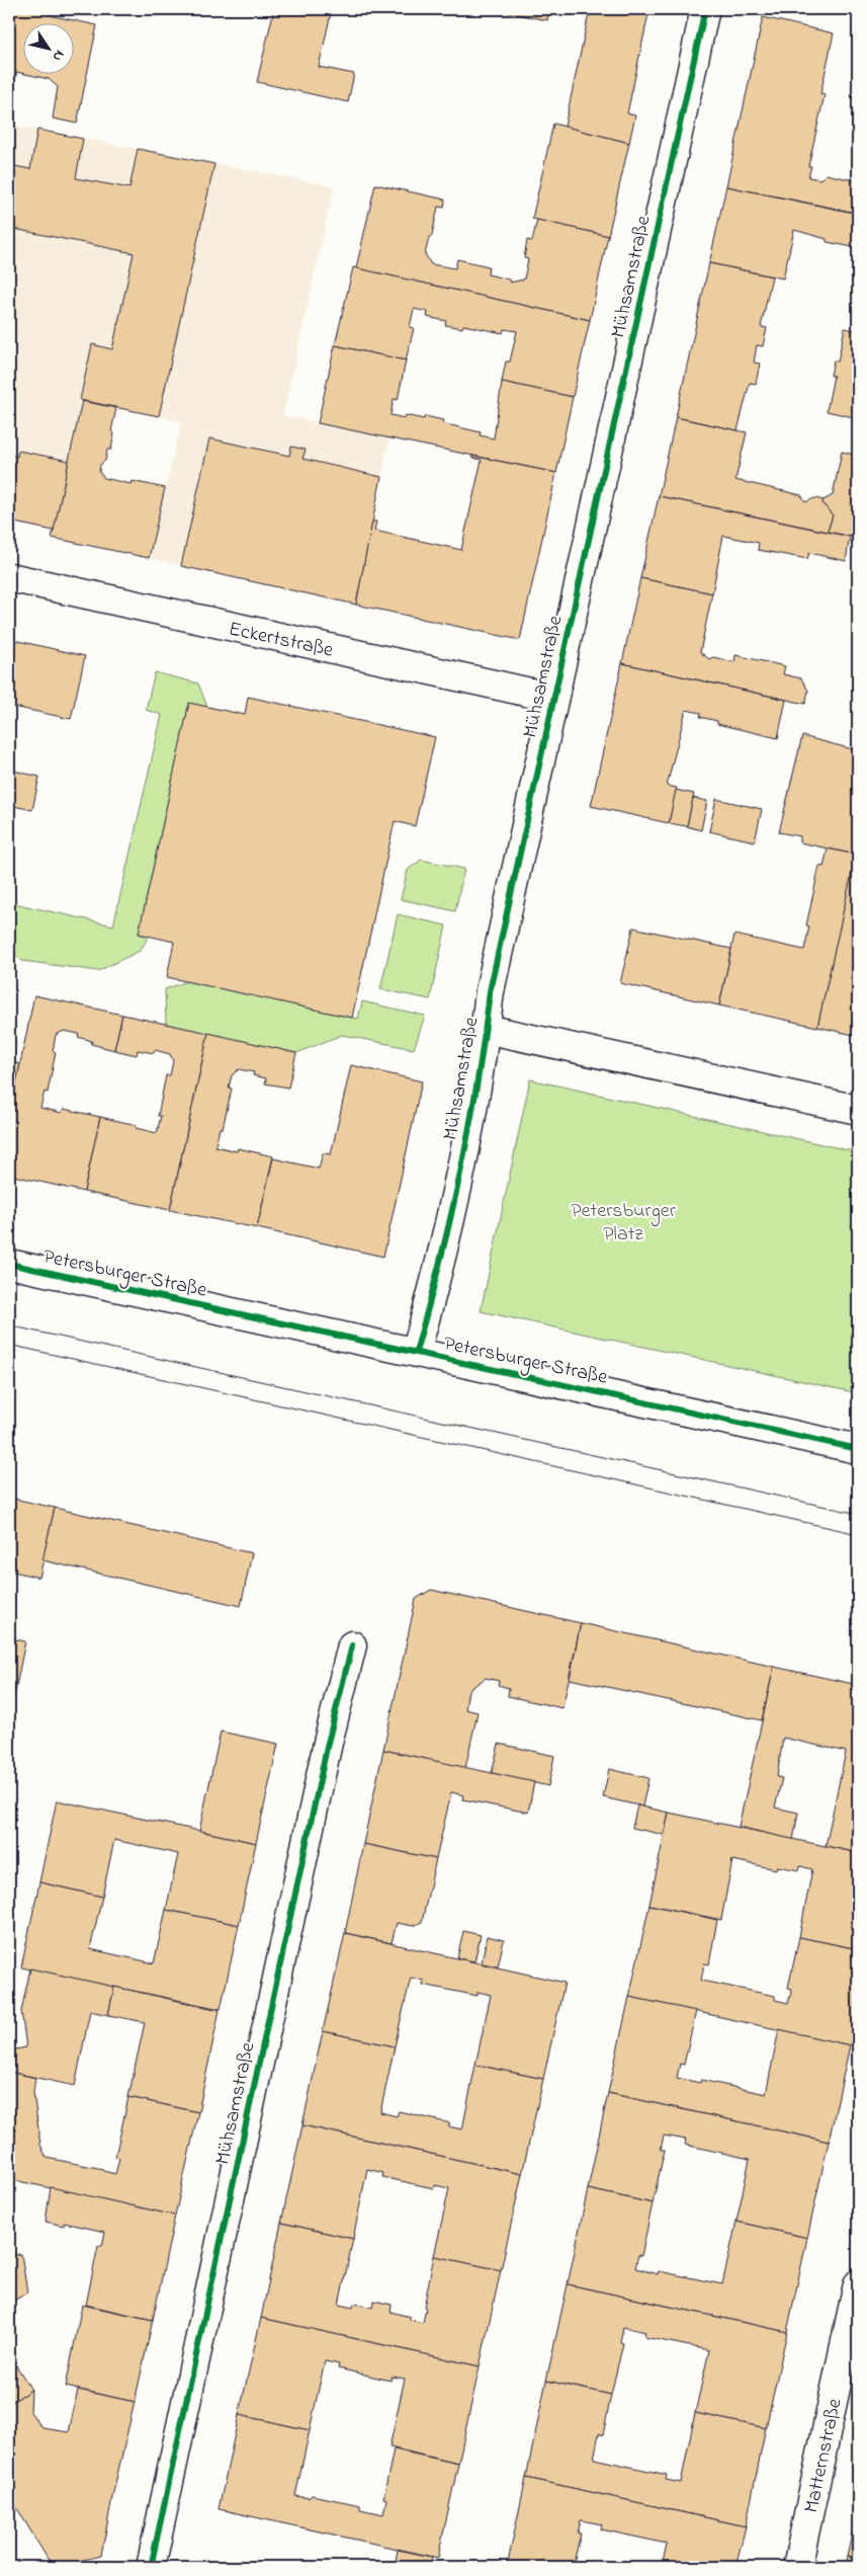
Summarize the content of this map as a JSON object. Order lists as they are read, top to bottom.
{
  "streets": {
    "street": [
      "Mühsamstraße",
      "Eckertstraße",
      "Petersburger Straße",
      "Matternstraße"
    ]
  },
  "crossings": [
    ["Mühsamstraße", "Eckertstraße"],
    ["Mühsamstraße", "Petersburger Straße"]
  ],
  "parks": ["Petersburger Platz"],
  "north": "bottom right"
}
